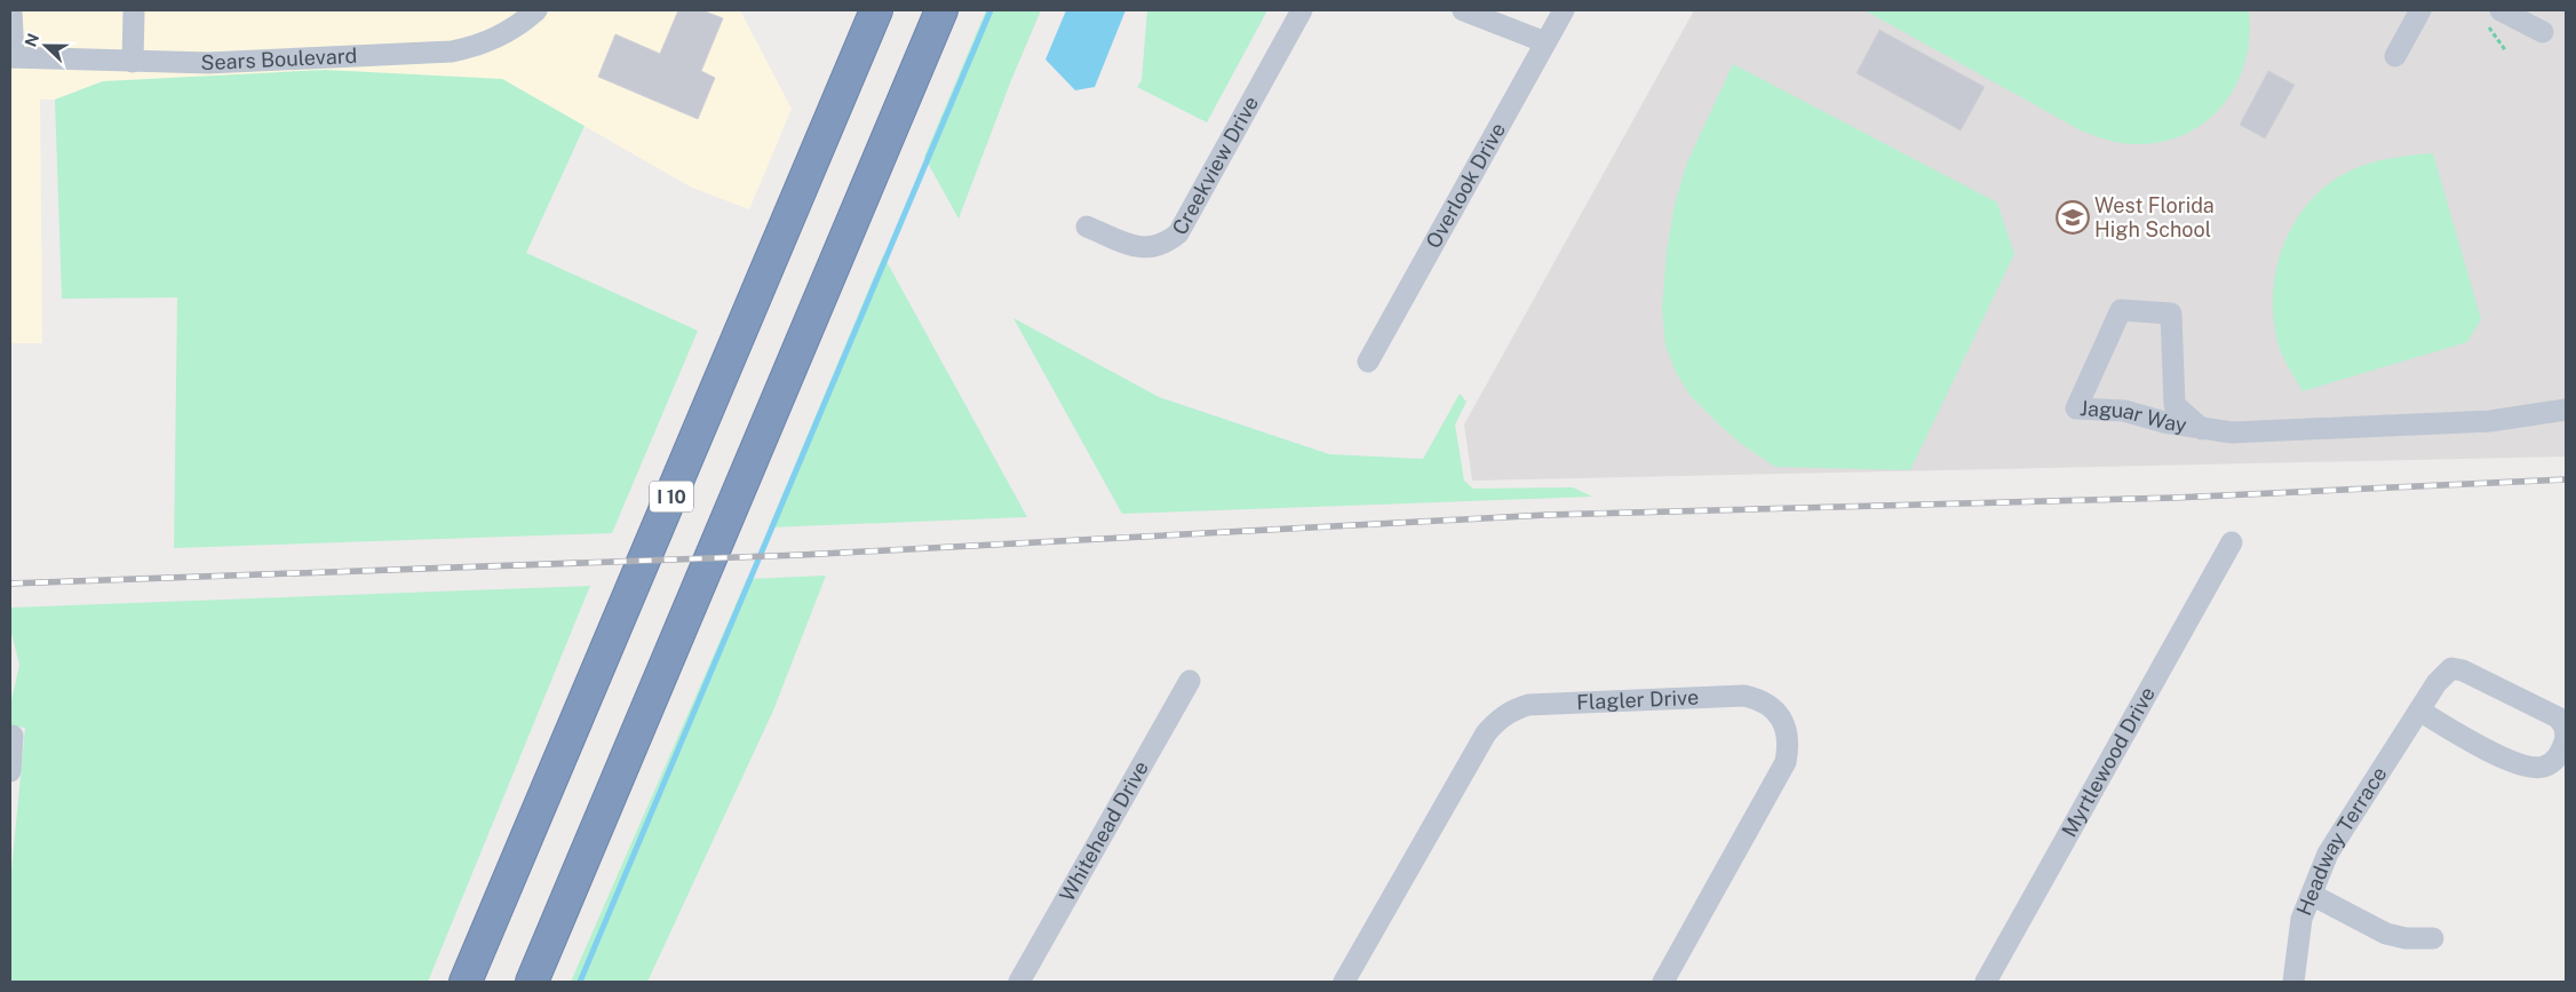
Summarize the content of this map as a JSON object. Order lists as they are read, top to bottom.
{
  "streets": {
    "highway": ["I 10"],
    "street": [
      "Sears Boulevard",
      "Creekview Drive",
      "Overlook Drive",
      "Jaguar Way",
      "Flagler Drive",
      "Myrtlewood Drive",
      "Whitehead Drive",
      "Headway Terrace"
    ]
  },
  "places": {
    "school or university": ["West Florida High School"]
  },
  "north": "left"
}
